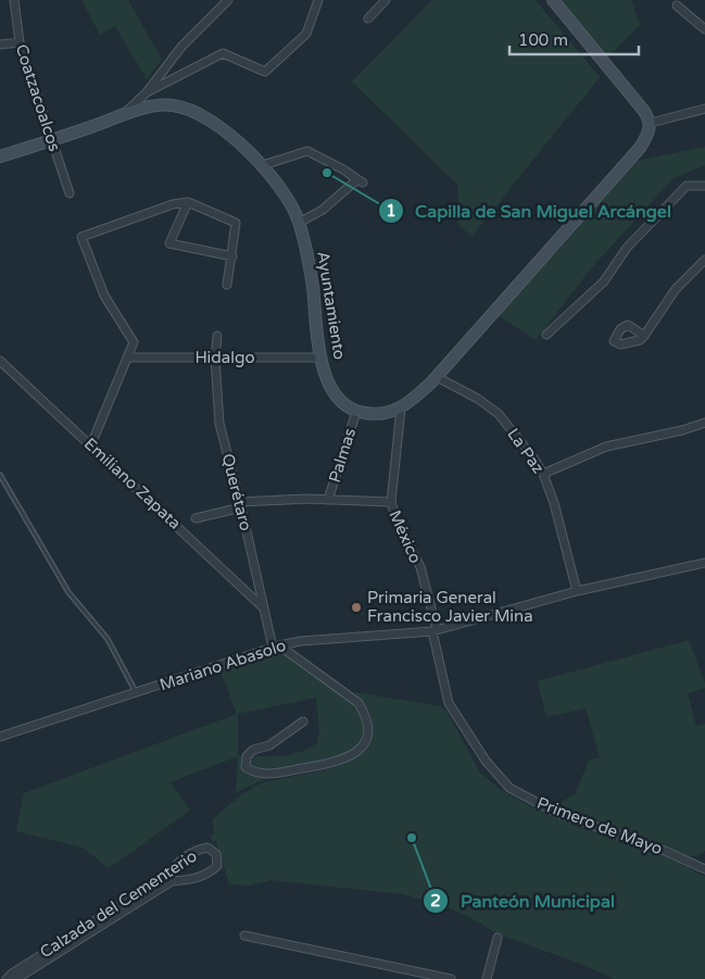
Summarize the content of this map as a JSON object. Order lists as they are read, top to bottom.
{
  "streets": {
    "street": [
      "Coatzacoalcos",
      "Ayuntamiento",
      "Hidalgo",
      "La Paz",
      "Palmas",
      "Emiliano Zapata",
      "Querétaro",
      "México",
      "Mariano Abasolo",
      "Primero de Mayo",
      "Calzada del Cementerio"
    ]
  },
  "crossings": [
    ["Coatzacoalcos", "Ayuntamiento"],
    ["Ayuntamiento", "Hidalgo"],
    ["Ayuntamiento", "Palmas"],
    ["Hidalgo", "Querétaro"],
    ["La Paz", "Mariano Abasolo"],
    ["Emiliano Zapata", "Querétaro"],
    ["Querétaro", "Mariano Abasolo"],
    ["México", "Mariano Abasolo"],
    ["México", "Primero de Mayo"],
    ["Mariano Abasolo", "Primero de Mayo"]
  ],
  "places": ["Capilla de San Miguel Arcángel", "Primaria General Francisco Javier Mina", "Panteón Municipal"],
  "scale_bar": "100 m"
}
